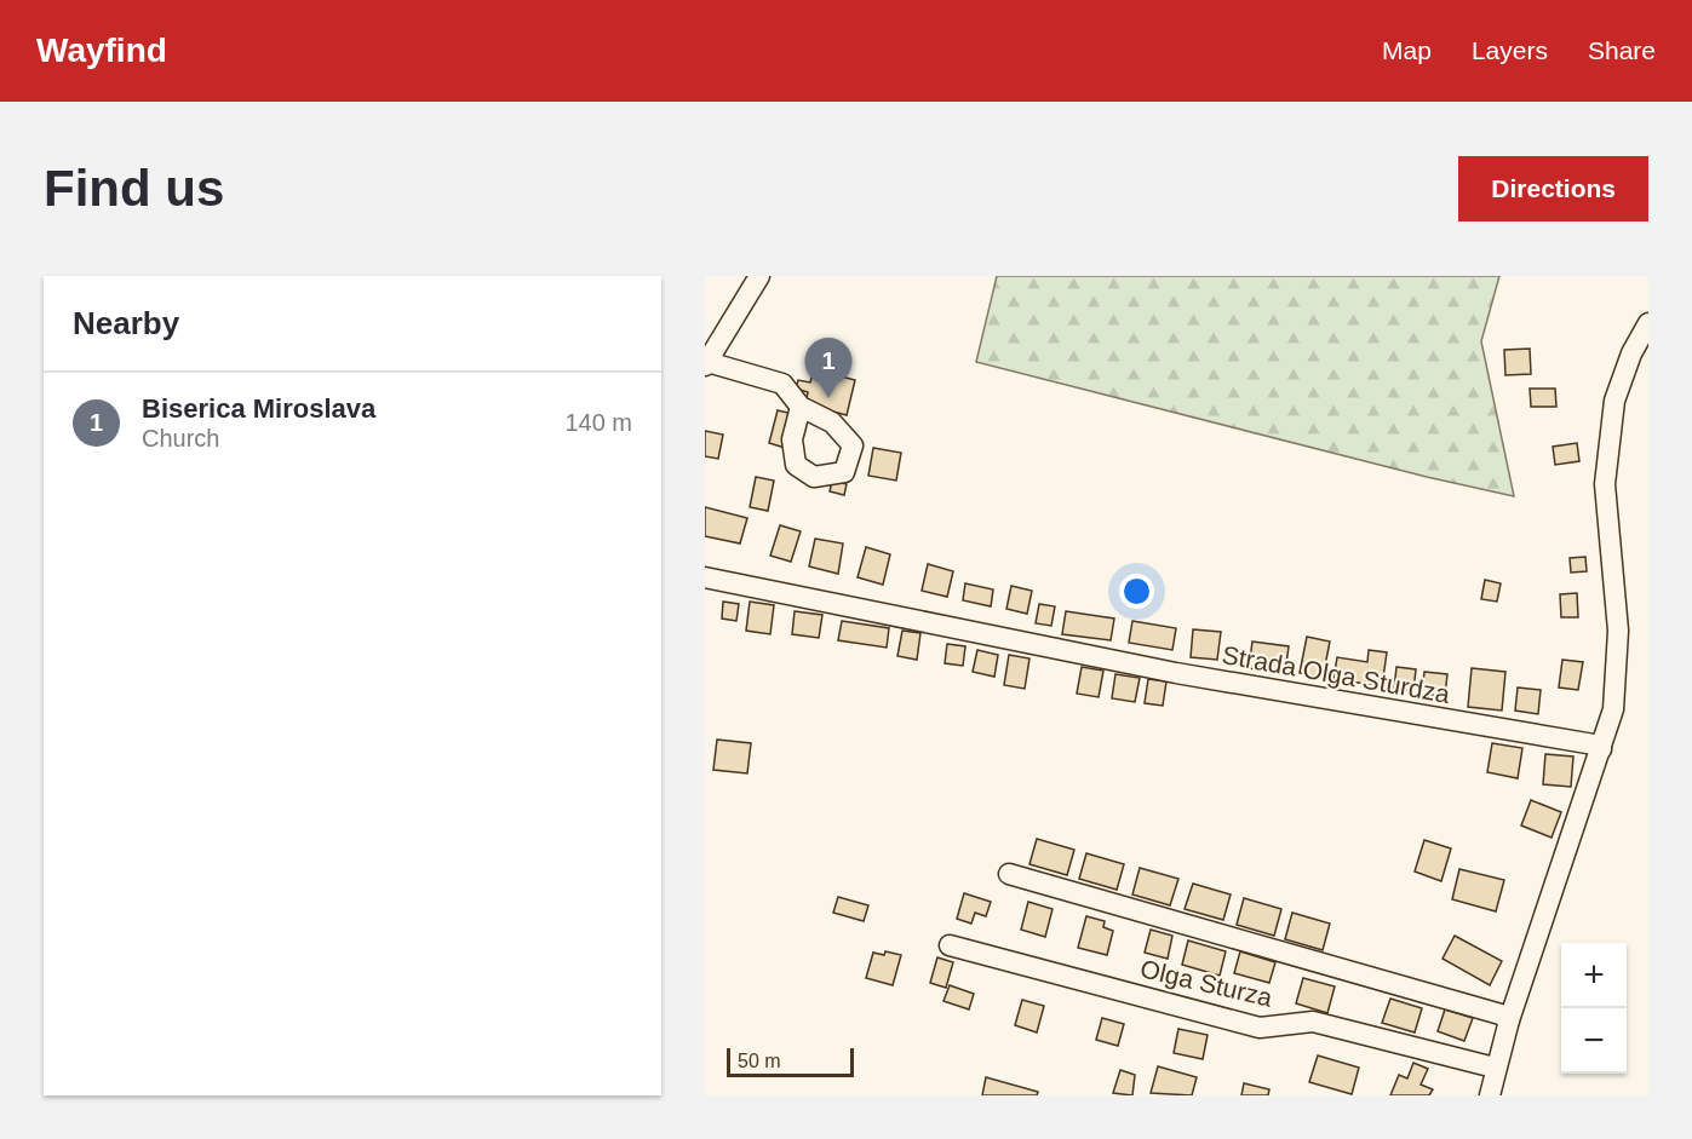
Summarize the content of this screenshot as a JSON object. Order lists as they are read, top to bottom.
{
  "streets": {
    "street": ["Strada Olga Sturdza", "Olga Sturza"]
  },
  "scale_bar": "50 m",
  "page": {
    "header": "Wayfind",
    "nav": ["Map", "Layers", "Share"],
    "buttons": "Directions",
    "title": "Find us",
    "heading": "Nearby",
    "pins": "1",
    "list": [
      {
        "mark": "1",
        "name": "Biserica Miroslava",
        "note": "Church",
        "value": "140 m"
      }
    ],
    "map_buttons": ["+", "−"],
    "scale": "50 m"
  }
}
